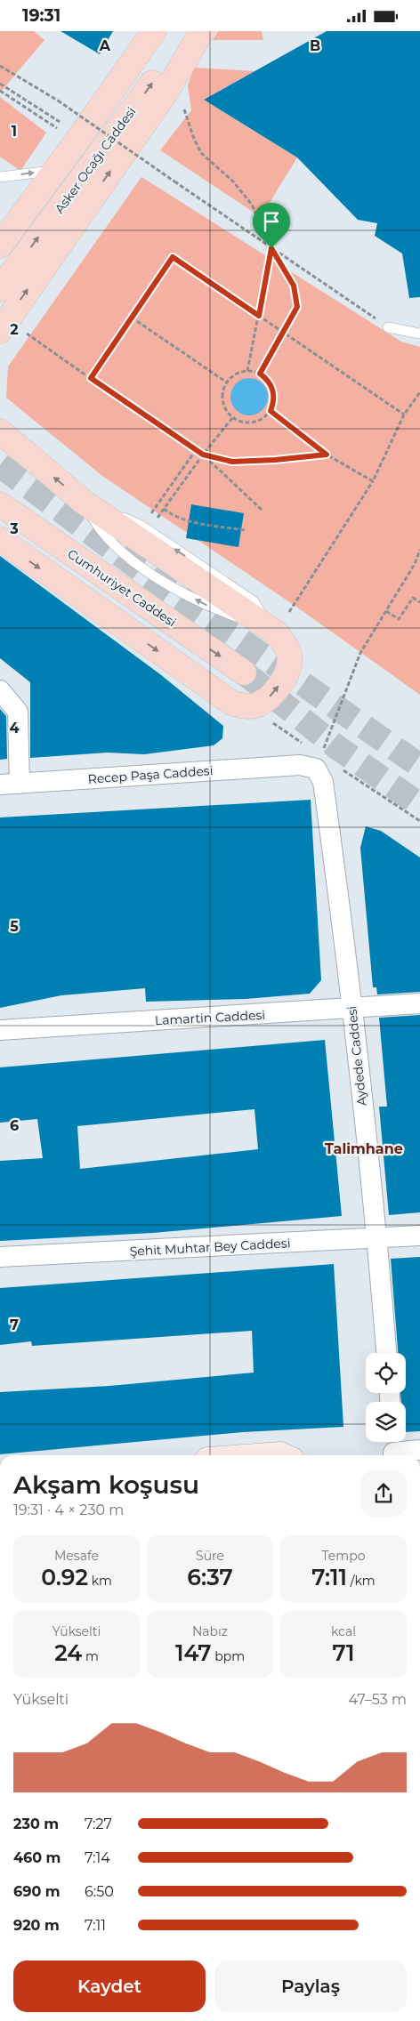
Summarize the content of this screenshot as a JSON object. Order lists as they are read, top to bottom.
{
  "streets": {
    "main road": ["Asker Ocağı Caddesi", "Cumhuriyet Caddesi"],
    "street": [
      "Recep Paşa Caddesi",
      "Lamartin Caddesi",
      "Aydede Caddesi",
      "Şehit Muhtar Bey Caddesi"
    ]
  },
  "crossings": [
    ["Recep Paşa Caddesi", "Aydede Caddesi"],
    ["Lamartin Caddesi", "Aydede Caddesi"],
    ["Aydede Caddesi", "Şehit Muhtar Bey Caddesi"]
  ],
  "districts": ["Talimhane"],
  "page": {
    "status": "19:31",
    "heading": ["Akşam koşusu", "19:31 · 4 × 230 m"],
    "stats": [
      ["Mesafe", "0.92 km"],
      ["Süre", "6:37"],
      ["Tempo", "7:11 /km"],
      ["Yükselti", "24 m"],
      ["Nabız", "147 bpm"],
      ["kcal", "71"]
    ],
    "chart": ["Yükselti", "47–53 m"],
    "list": [
      {
        "name": "230 m",
        "note": "7:27"
      },
      {
        "name": "460 m",
        "note": "7:14"
      },
      {
        "name": "690 m",
        "note": "6:50"
      },
      {
        "name": "920 m",
        "note": "7:11"
      }
    ],
    "buttons": ["Kaydet", "Paylaş"]
  },
  "grid": {
    "columns": ["A", "B"],
    "rows": [
      "1",
      "2",
      "3",
      "4",
      "5",
      "6",
      "7"
    ]
  }
}
